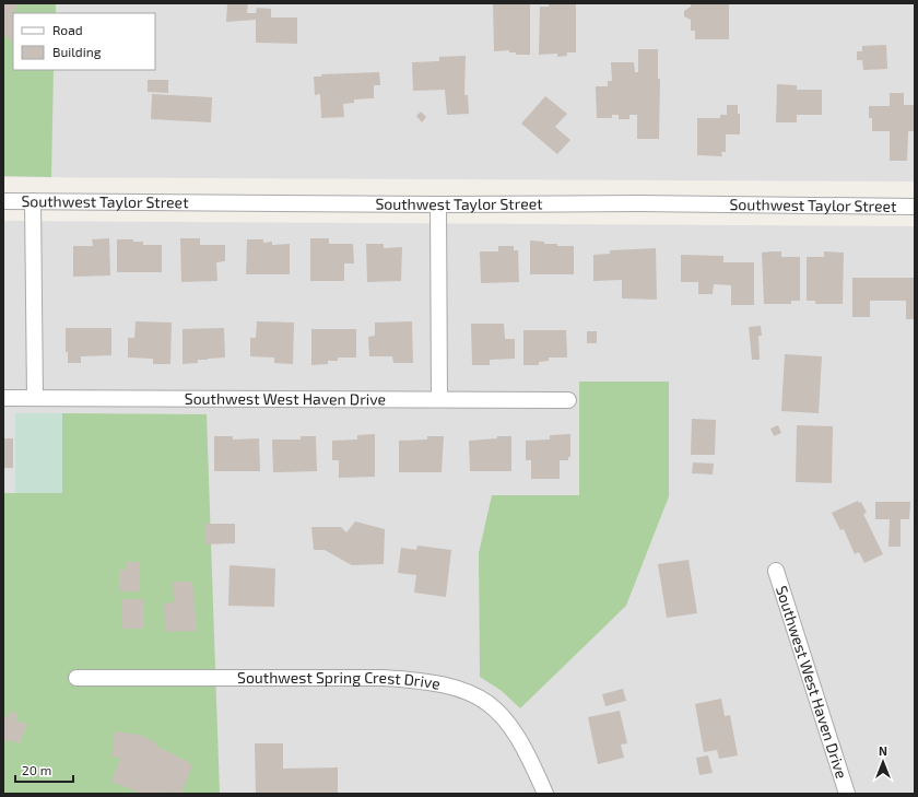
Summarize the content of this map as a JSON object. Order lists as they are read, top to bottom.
{
  "streets": {
    "street": ["Southwest Taylor Street", "Southwest West Haven Drive", "Southwest Spring Crest Drive"]
  },
  "legend": ["Road", "Building"],
  "scale_bar": "20 m",
  "north": "top"
}
